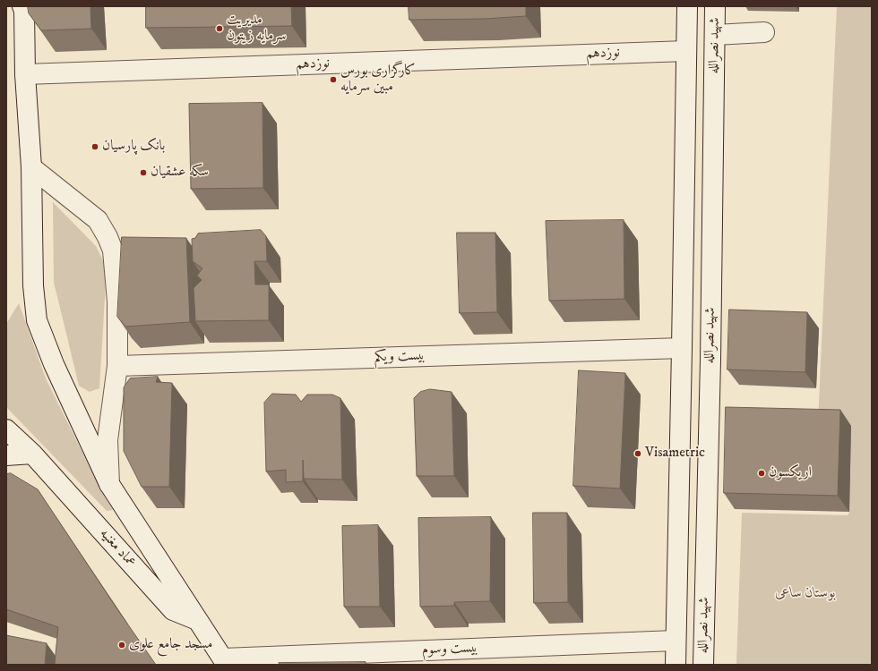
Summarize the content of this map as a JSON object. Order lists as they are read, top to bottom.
{
  "streets": {
    "main road": [
      "شهید نصرالله",
      "نوزدهم",
      "بیست ویکم",
      "عماد مغنیه",
      "بیست وسوم"
    ]
  },
  "crossings": [
    ["شهید نصرالله", "نوزدهم"],
    ["شهید نصرالله", "بیست ویکم"],
    ["شهید نصرالله", "بیست وسوم"]
  ],
  "parks": ["بوستان ساعی"],
  "places": [
    "مدیریت سرمایه زیتون",
    "کارگزاری بورس مبین سرمایه",
    "بانک پارسیان",
    "سکه عشقیان",
    "Visametric",
    "اریکسون",
    "مسجد جامع علوی"
  ]
}
